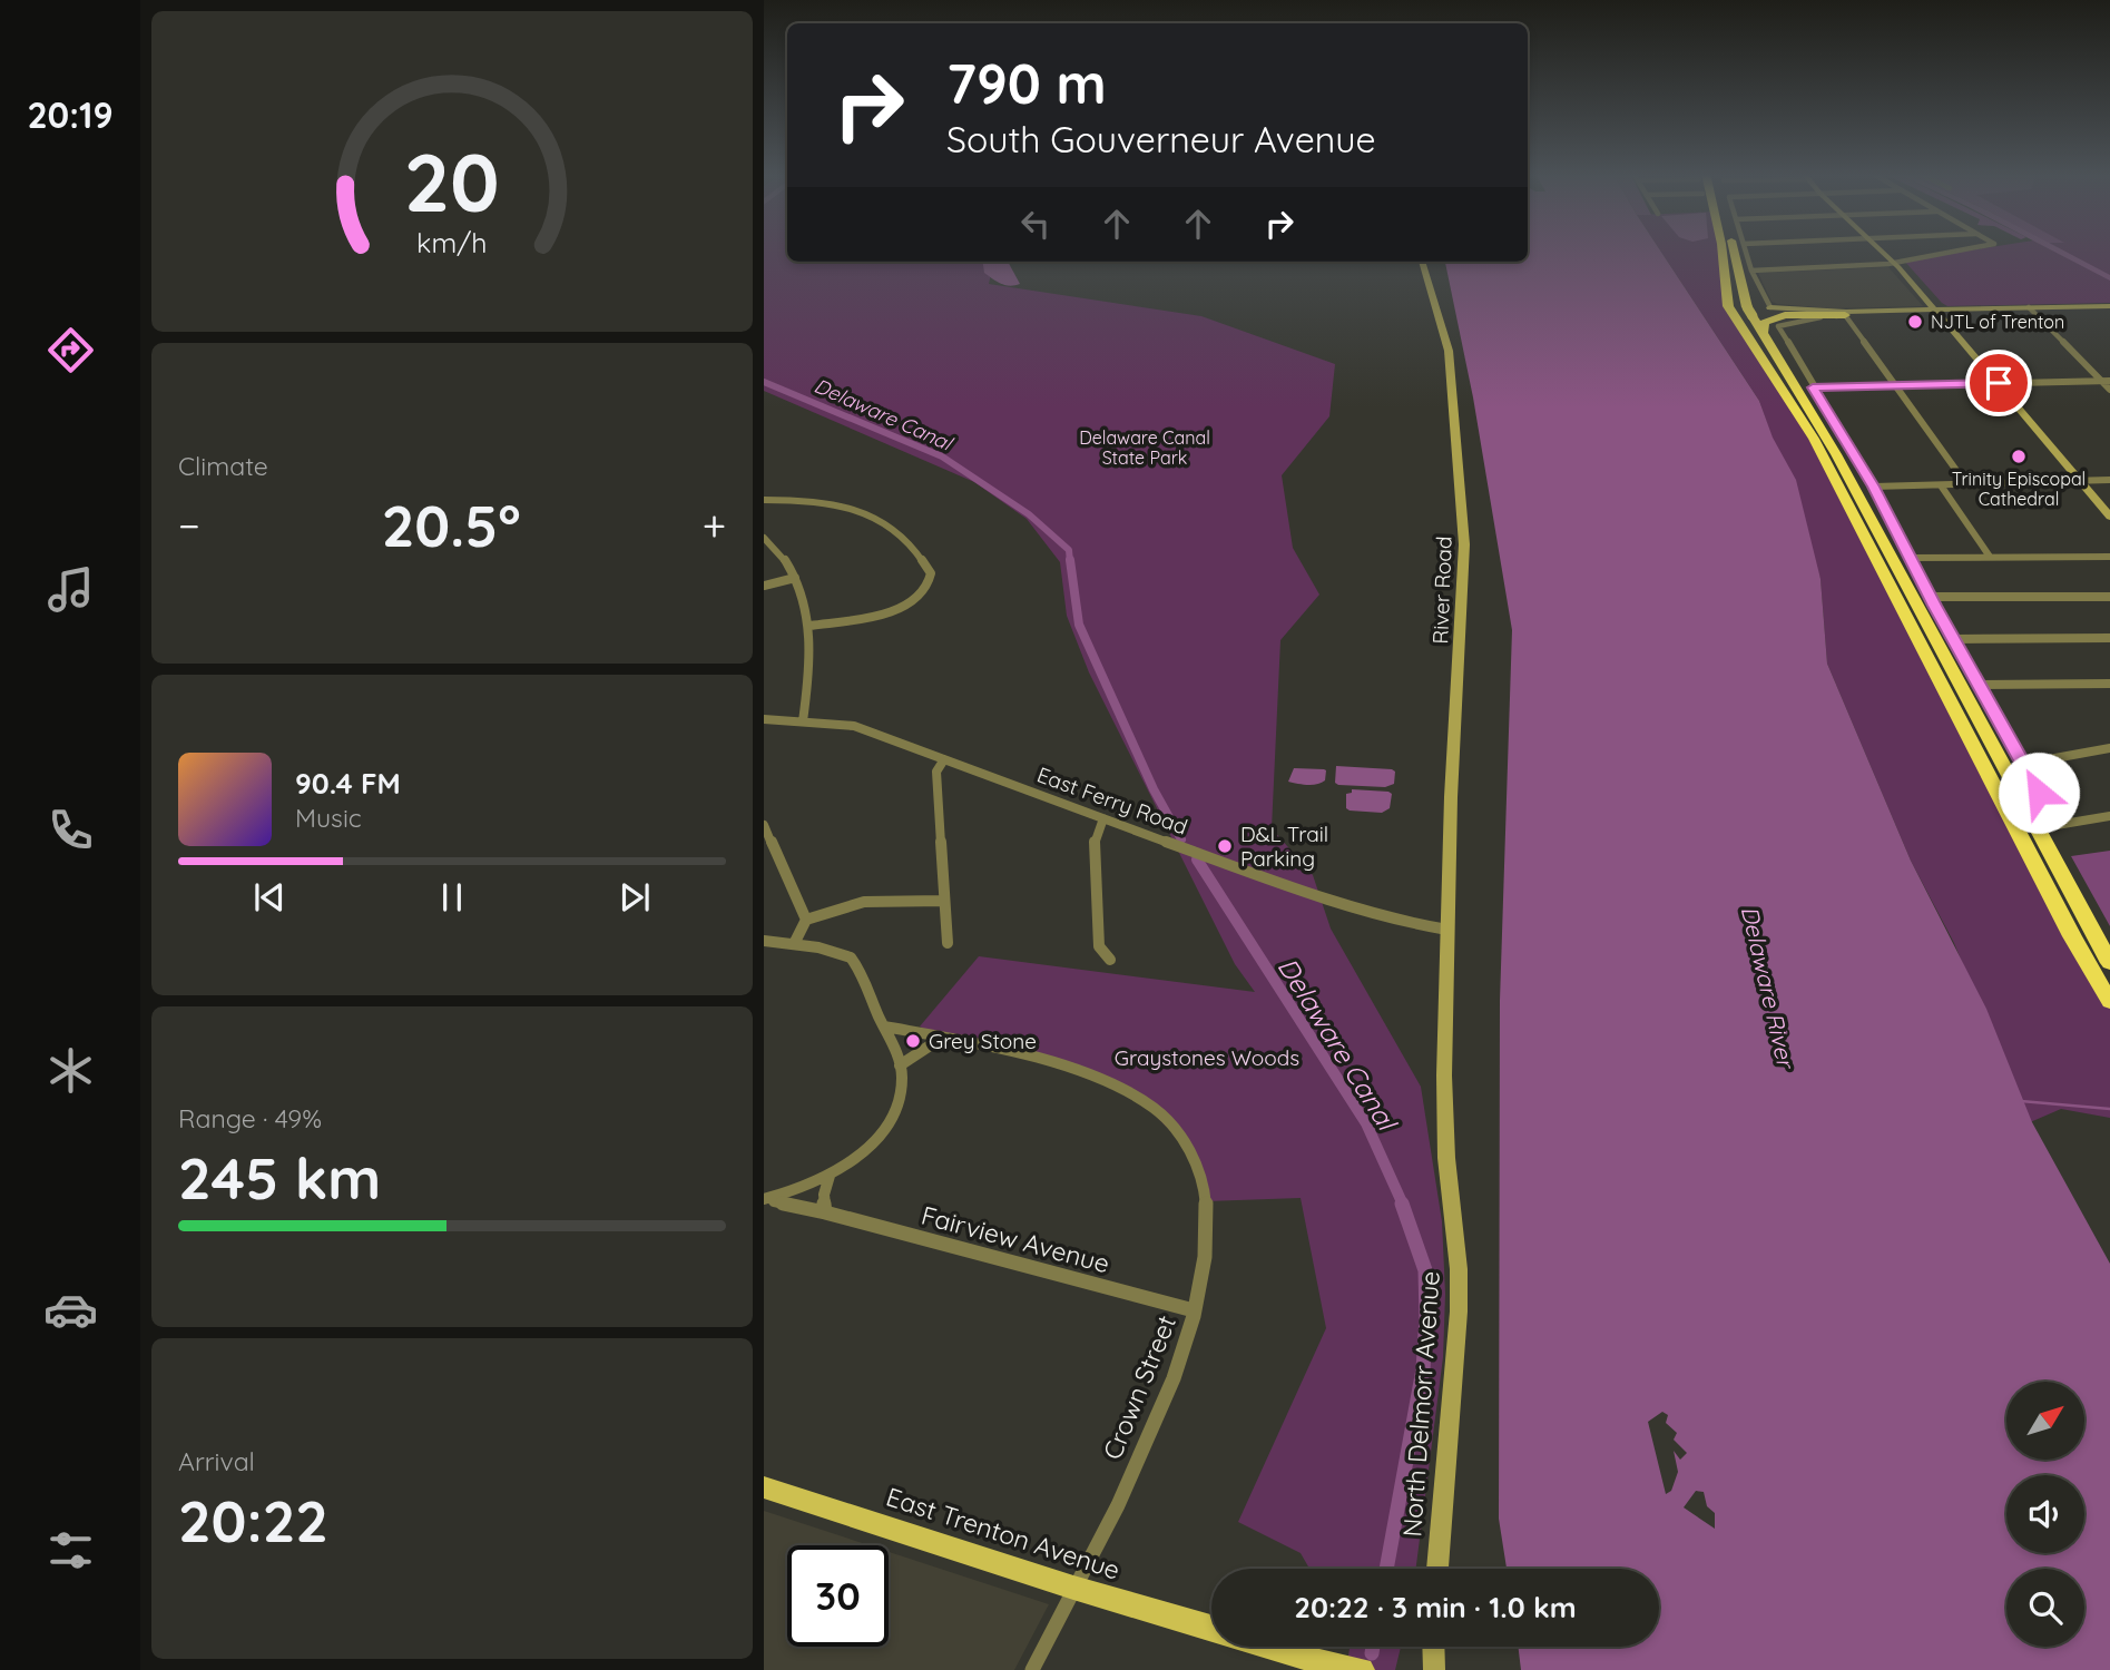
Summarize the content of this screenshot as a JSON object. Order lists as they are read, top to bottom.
{
  "streets": {
    "main road": ["River Road", "North Delmorr Avenue", "East Trenton Avenue"],
    "street": ["East Ferry Road", "Fairview Avenue", "Crown Street"]
  },
  "crossings": [
    ["River Road", "East Ferry Road"],
    ["River Road", "North Delmorr Avenue"],
    ["East Ferry Road", "North Delmorr Avenue"],
    ["Fairview Avenue", "Crown Street"],
    ["Crown Street", "East Trenton Avenue"]
  ],
  "water": ["Delaware Canal", "Delaware River"],
  "parks": ["Delaware Canal State Park", "Graystones Woods"],
  "places": [
    "NJTL of Trenton",
    "Trinity Episcopal Cathedral",
    "D&L Trail Parking",
    "Grey Stone"
  ],
  "north": "top right",
  "page": {
    "tabs": "20:19",
    "turn": ["790 m", "South Gouverneur Avenue"],
    "tile": [
      "Climate",
      ["Range · 49%", "245 km"],
      ["Arrival", "20:22"]
    ],
    "heat": ["−", "20.5°", "+"],
    "song": ["90.4 FM", "Music"],
    "limit": "30",
    "trip": "20:22 · 3 min · 1.0 km",
    "gauge": ["20", "km/h"]
  }
}
